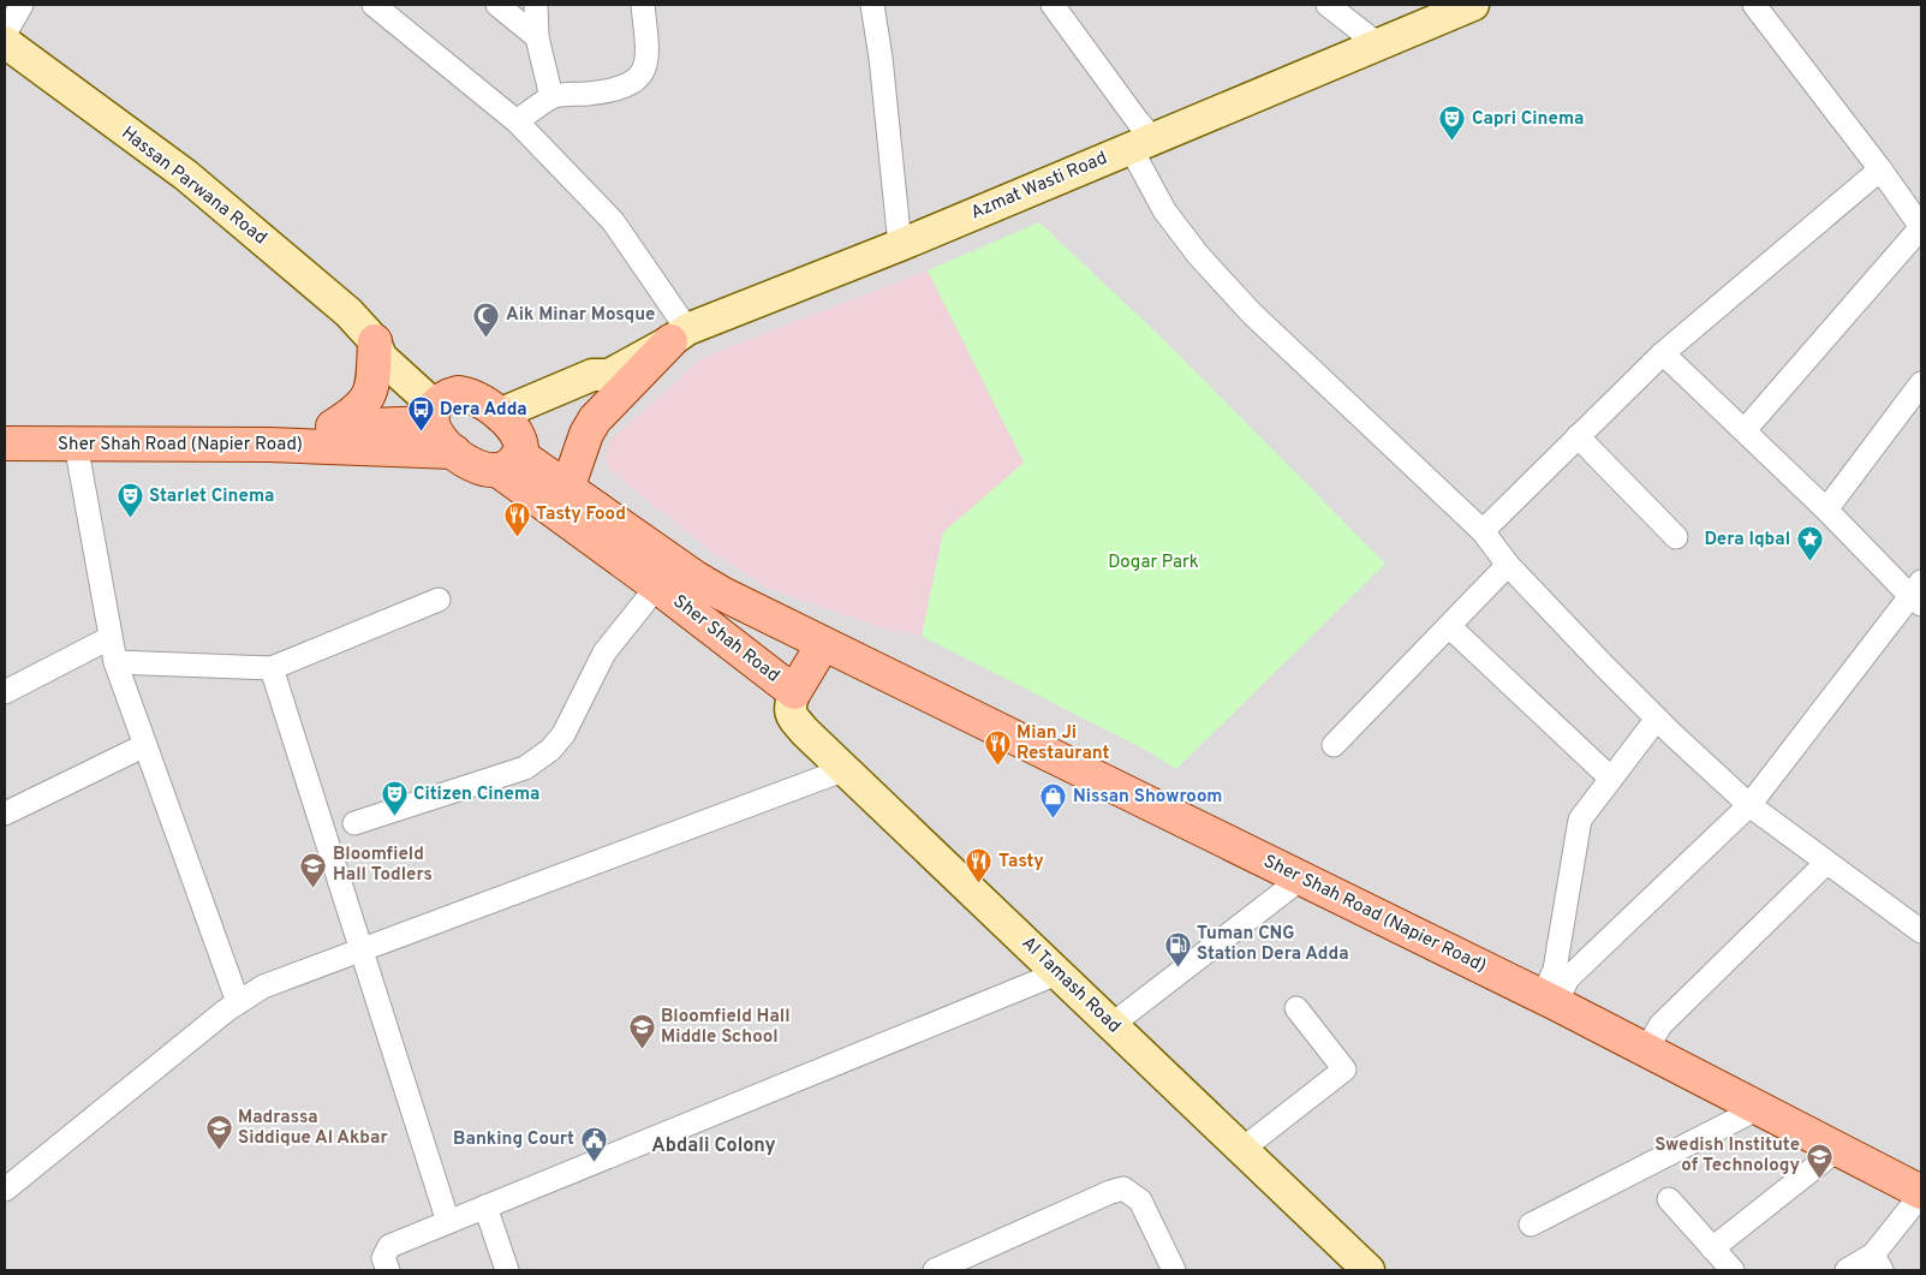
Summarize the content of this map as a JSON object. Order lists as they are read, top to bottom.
{
  "streets": {
    "main road": [
      "Hassan Parwana Road",
      "Azmat Wasti Road",
      "Sher Shah Road (Napier Road)",
      "Sher Shah Road",
      "Al Tamash Road"
    ]
  },
  "crossings": [
    ["Azmat Wasti Road", "Sher Shah Road"],
    ["Sher Shah Road (Napier Road)", "Sher Shah Road"],
    ["Sher Shah Road", "Al Tamash Road"]
  ],
  "districts": ["Abdali Colony"],
  "parks": ["Dogar Park"],
  "places": {
    "theatre": ["Capri Cinema", "Starlet Cinema", "Citizen Cinema"],
    "mosque": ["Aik Minar Mosque"],
    "bus stop": ["Dera Adda"],
    "restaurant": ["Tasty Food", "Mian Ji Restaurant", "Tasty"],
    "place": ["Dera Iqbal"],
    "shop": ["Nissan Showroom"],
    "school or university": [
      "Bloomfield Hall Todlers",
      "Bloomfield Hall Middle School",
      "Madrassa Siddique Al Akbar",
      "Swedish Institute of Technology"
    ],
    "fuel station": ["Tuman CNG Station Dera Adda"],
    "public building": ["Banking Court"]
  }
}
